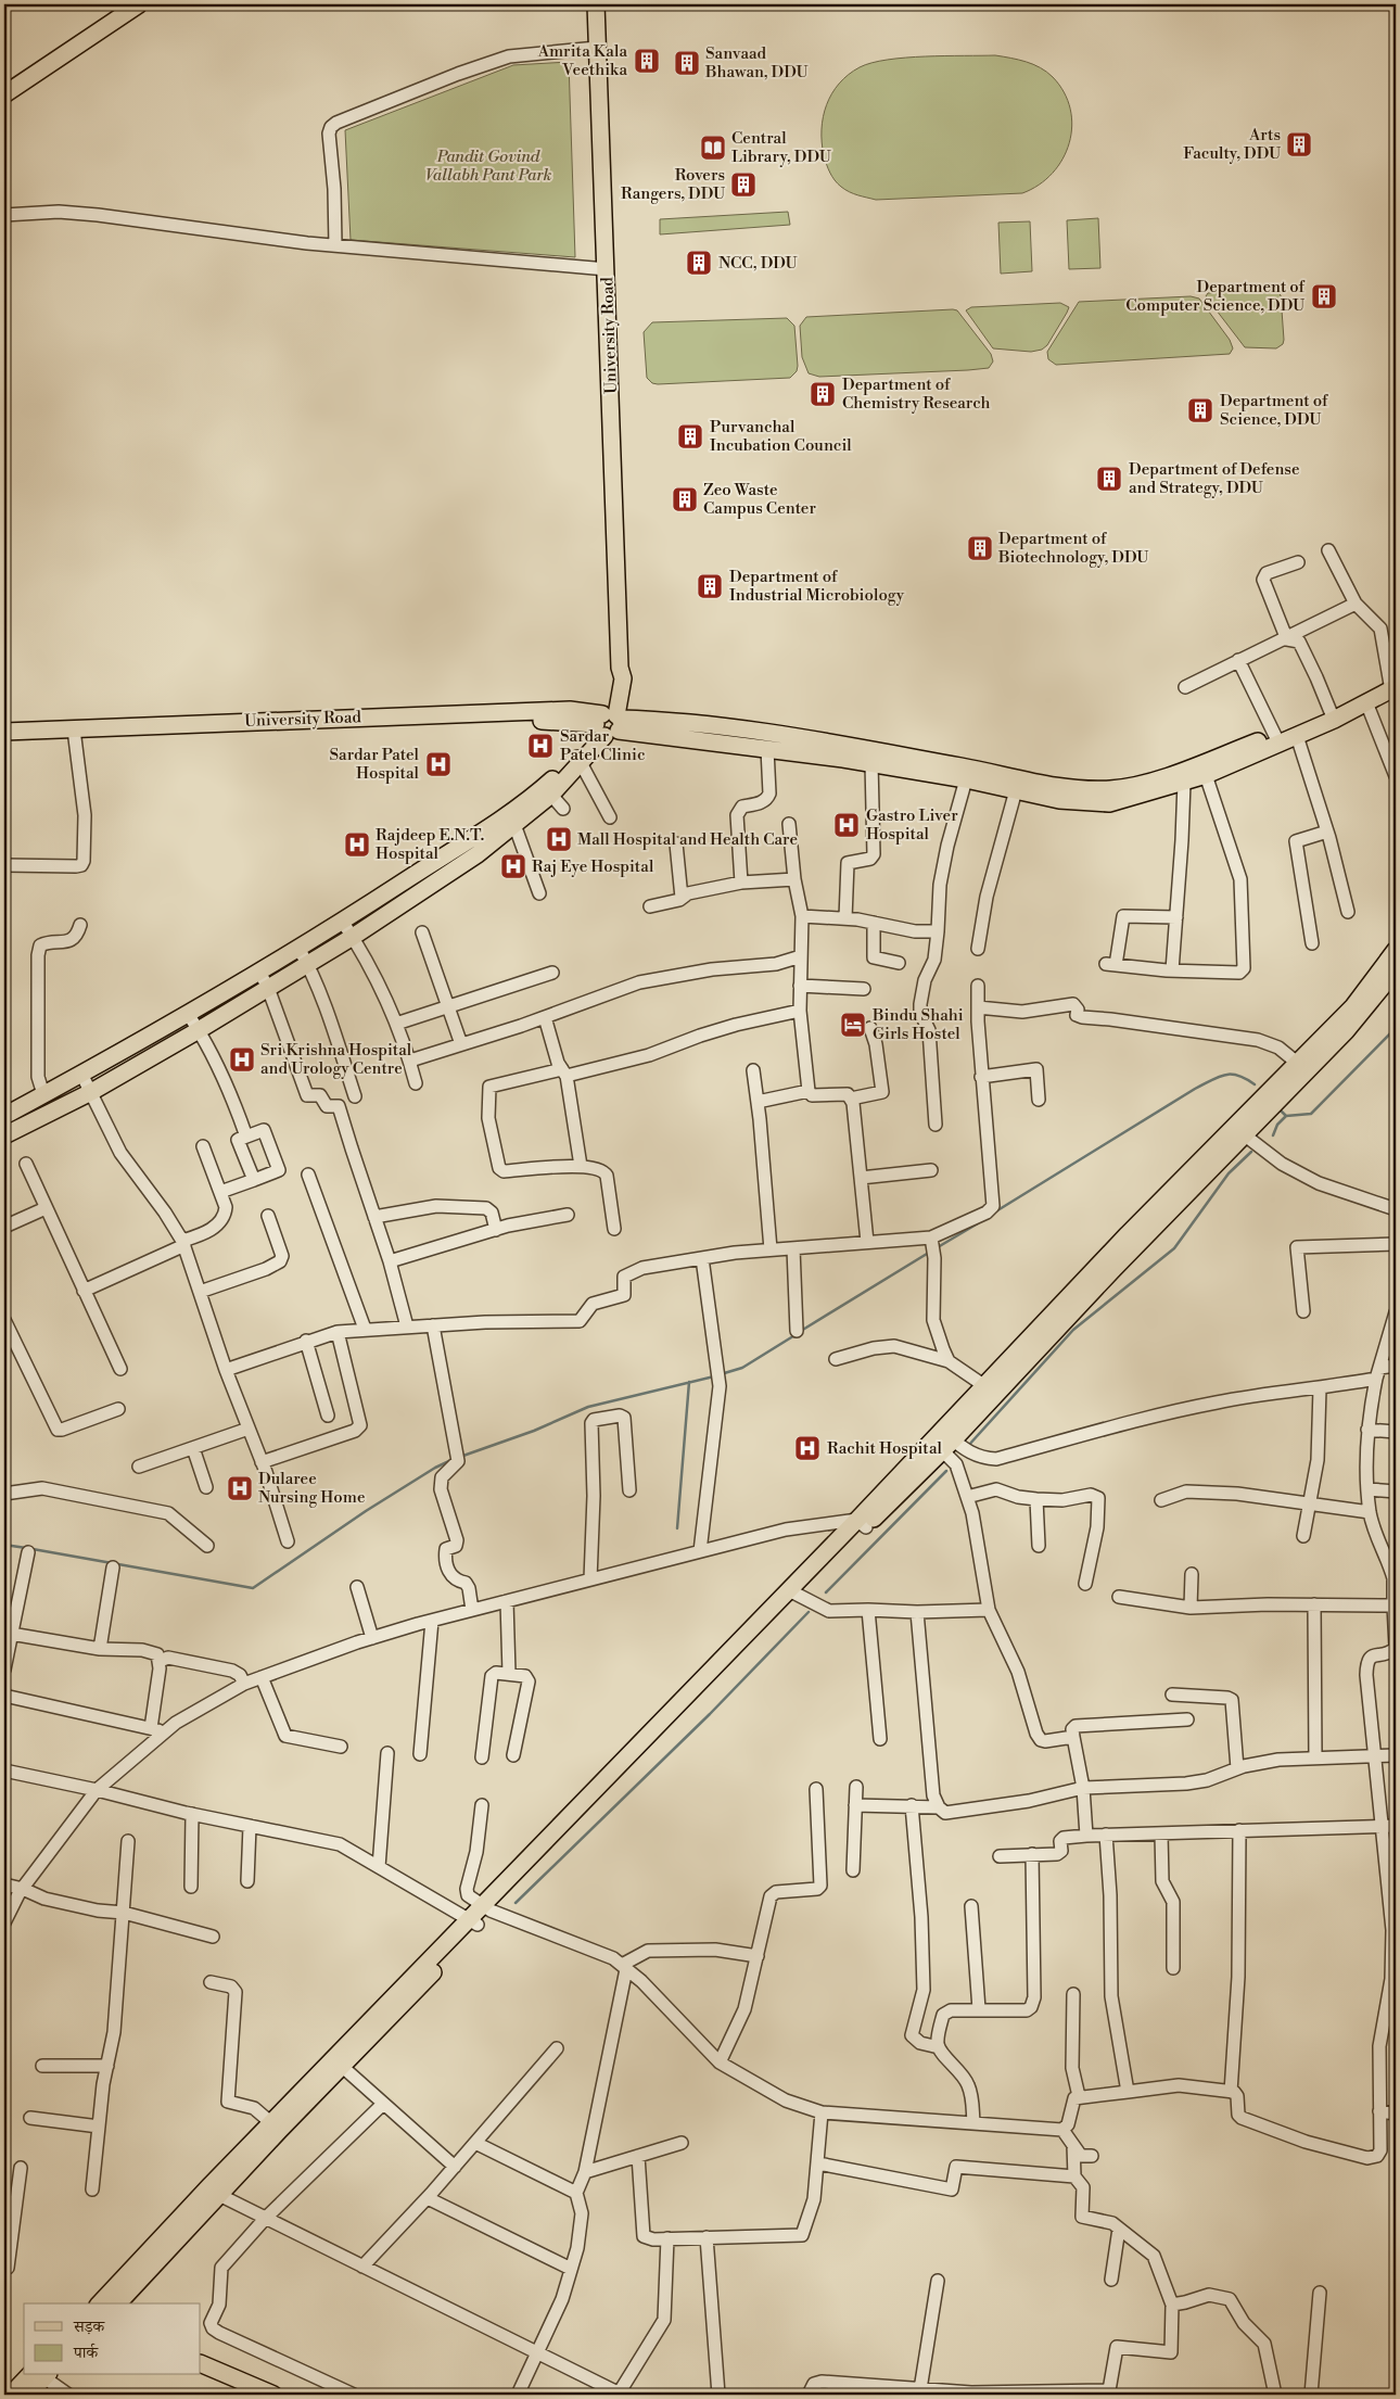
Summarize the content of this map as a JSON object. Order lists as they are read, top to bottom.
{
  "streets": {
    "main road": ["University Road"]
  },
  "parks": ["Pandit Govind Vallabh Pant Park"],
  "places": {
    "building": [
      "Amrita Kala Veethika",
      "Sanvaad Bhawan, DDU",
      "Arts Faculty, DDU",
      "Rovers Rangers, DDU",
      "NCC, DDU",
      "Department of Computer Science, DDU",
      "Department of Chemistry Research",
      "Department of Science, DDU",
      "Purvanchal Incubation Council",
      "Department of Defense and Strategy, DDU",
      "Zeo Waste Campus Center",
      "Department of Biotechnology, DDU",
      "Department of Industrial Microbiology"
    ],
    "library": ["Central Library, DDU"],
    "hospital": [
      "Sardar Patel Clinic",
      "Sardar Patel Hospital",
      "Gastro Liver Hospital",
      "Mall Hospital and Health Care",
      "Rajdeep E.N.T. Hospital",
      "Raj Eye Hospital",
      "Sri Krishna Hospital and Urology Centre",
      "Rachit Hospital",
      "Dularee Nursing Home"
    ],
    "hotel": ["Bindu Shahi Girls Hostel"]
  },
  "legend": ["सड़क", "पार्क"]
}
